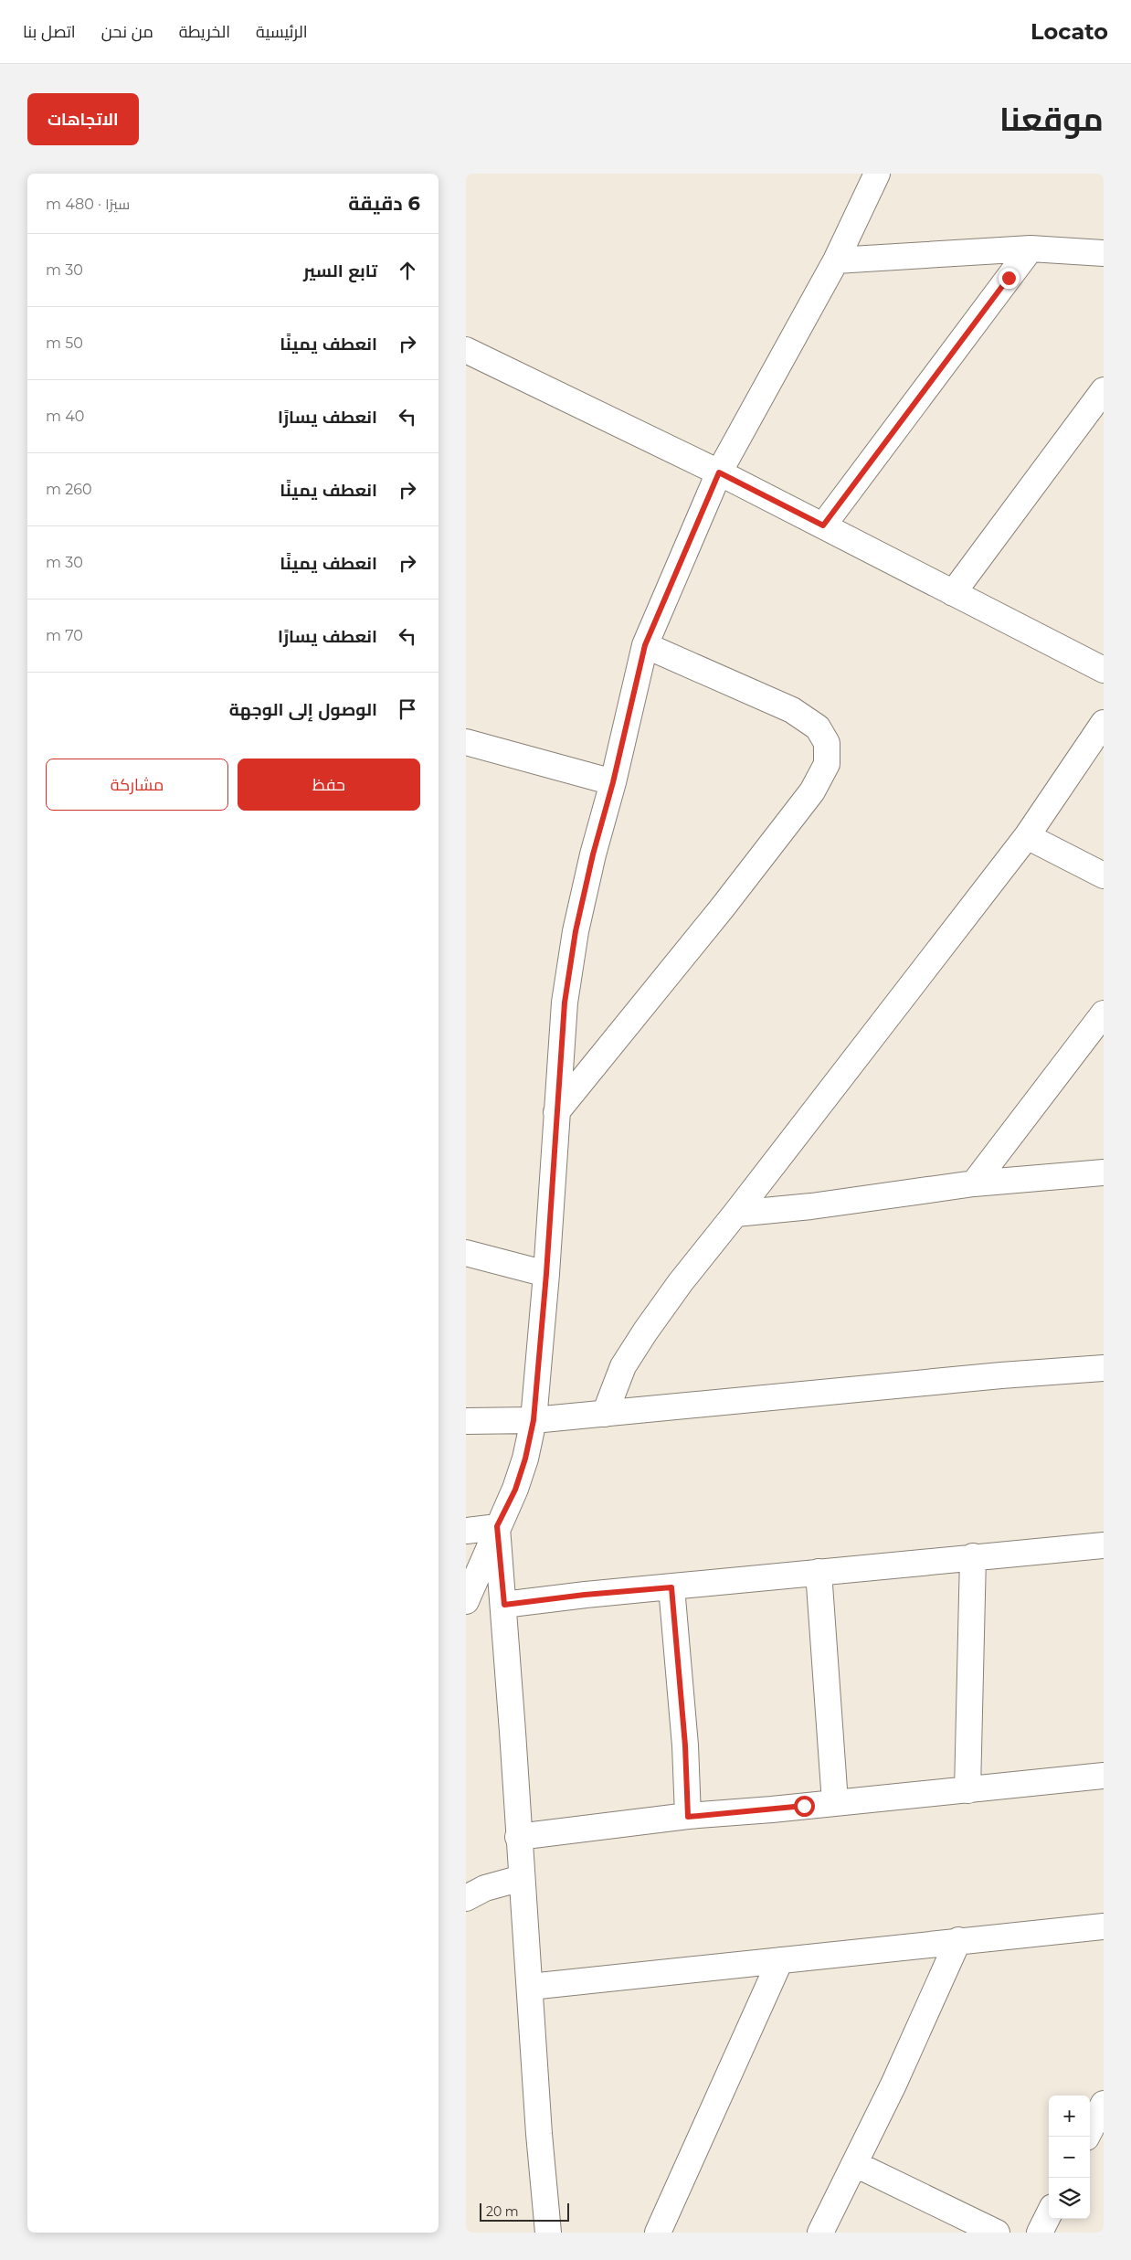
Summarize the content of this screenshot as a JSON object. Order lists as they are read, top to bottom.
{
  "scale_bar": "20 m",
  "page": {
    "header": "Locato",
    "nav": [
      "الرئيسية",
      "الخريطة",
      "من نحن",
      "اتصل بنا"
    ],
    "title": "موقعنا",
    "buttons": [
      "الاتجاهات",
      ["حفظ", "مشاركة"]
    ],
    "heading": ["6 دقيقة", "سيرًا · 480 m"],
    "list": [
      ["تابع السير", "30 m"],
      ["انعطف يمينًا", "50 m"],
      ["انعطف يسارًا", "40 m"],
      ["انعطف يمينًا", "260 m"],
      ["انعطف يمينًا", "30 m"],
      ["انعطف يسارًا", "70 m"],
      "الوصول إلى الوجهة"
    ],
    "map_buttons": ["+", "−"],
    "scale": "20 m"
  }
}
